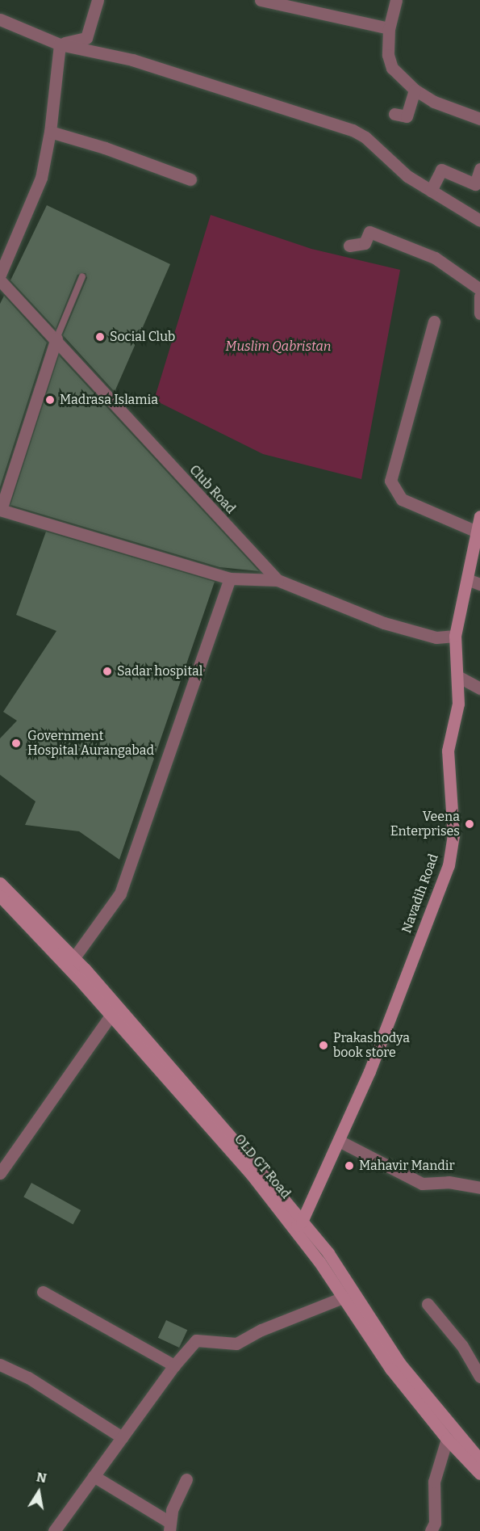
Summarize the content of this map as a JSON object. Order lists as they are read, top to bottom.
{
  "streets": {
    "main road": ["Navadih Road", "OLD GT Road"],
    "street": ["Club Road"]
  },
  "crossings": [
    ["Club Road", "Navadih Road"],
    ["Navadih Road", "OLD GT Road"]
  ],
  "parks": ["Muslim Qabristan"],
  "places": [
    "Social Club",
    "Madrasa Islamia",
    "Sadar hospital",
    "Government Hospital Aurangabad",
    "Veena Enterprises",
    "Prakashodya book store",
    "Mahavir Mandir"
  ],
  "north": "top"
}
